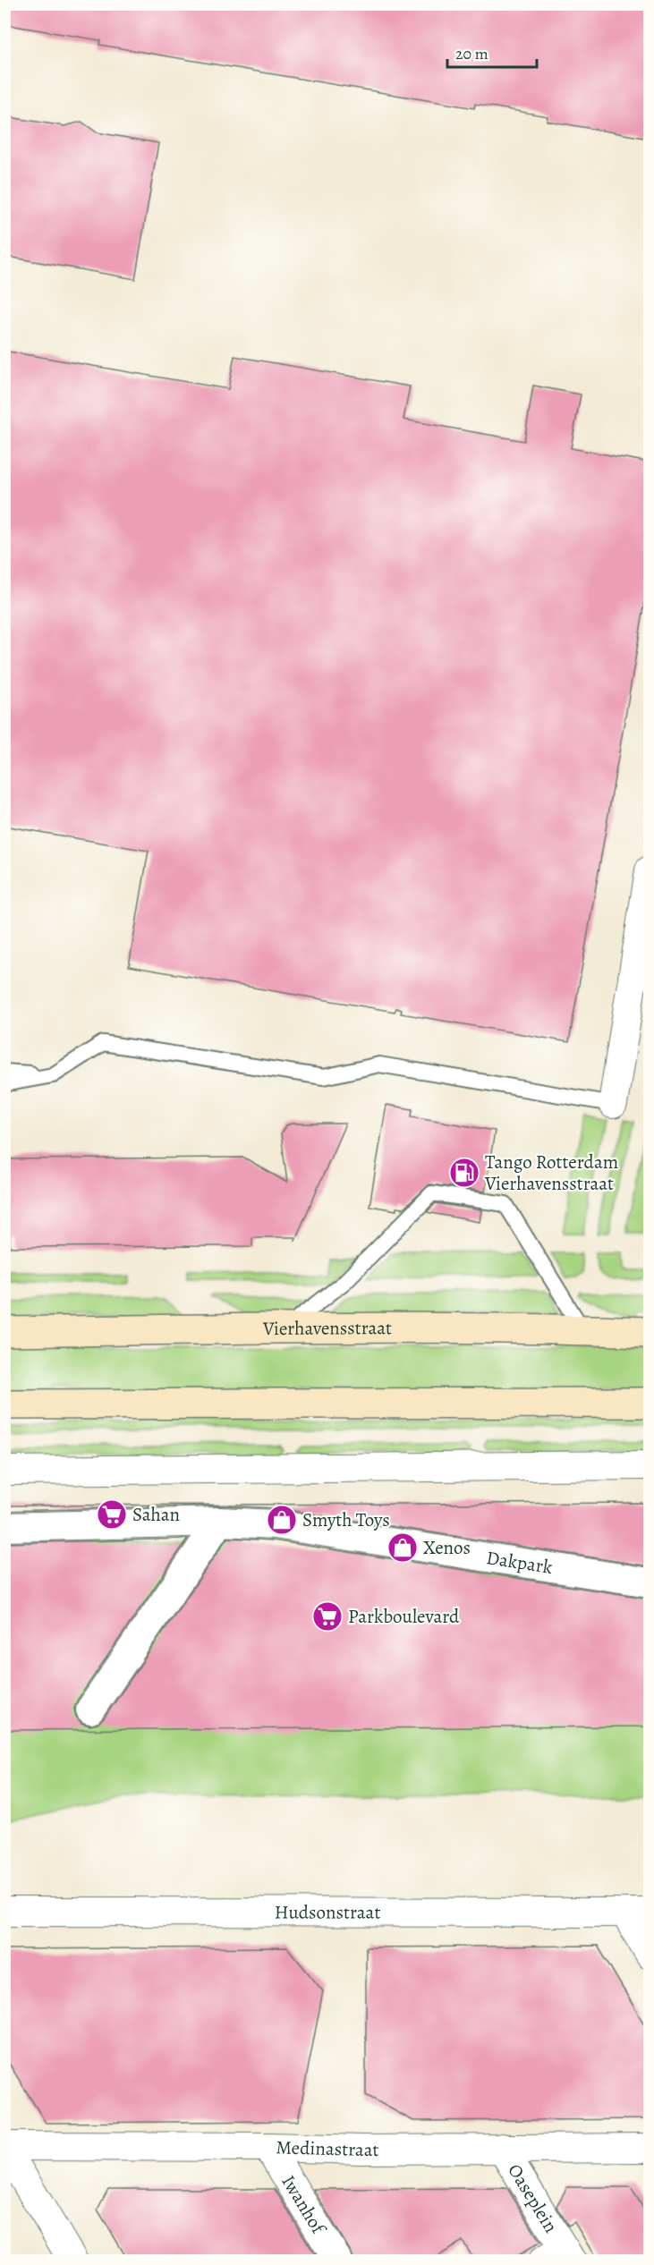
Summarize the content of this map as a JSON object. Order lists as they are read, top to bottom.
{
  "streets": {
    "main road": ["Vierhavensstraat"],
    "street": [
      "Dakpark",
      "Hudsonstraat",
      "Medinastraat",
      "Oaseplein",
      "Iwanhof"
    ]
  },
  "crossings": [
    ["Medinastraat", "Oaseplein"],
    ["Medinastraat", "Iwanhof"]
  ],
  "places": {
    "fuel station": ["Tango Rotterdam Vierhavensstraat"],
    "supermarket": ["Sahan", "Parkboulevard"],
    "shop": ["Smyth Toys", "Xenos"]
  },
  "scale_bar": "20 m"
}
